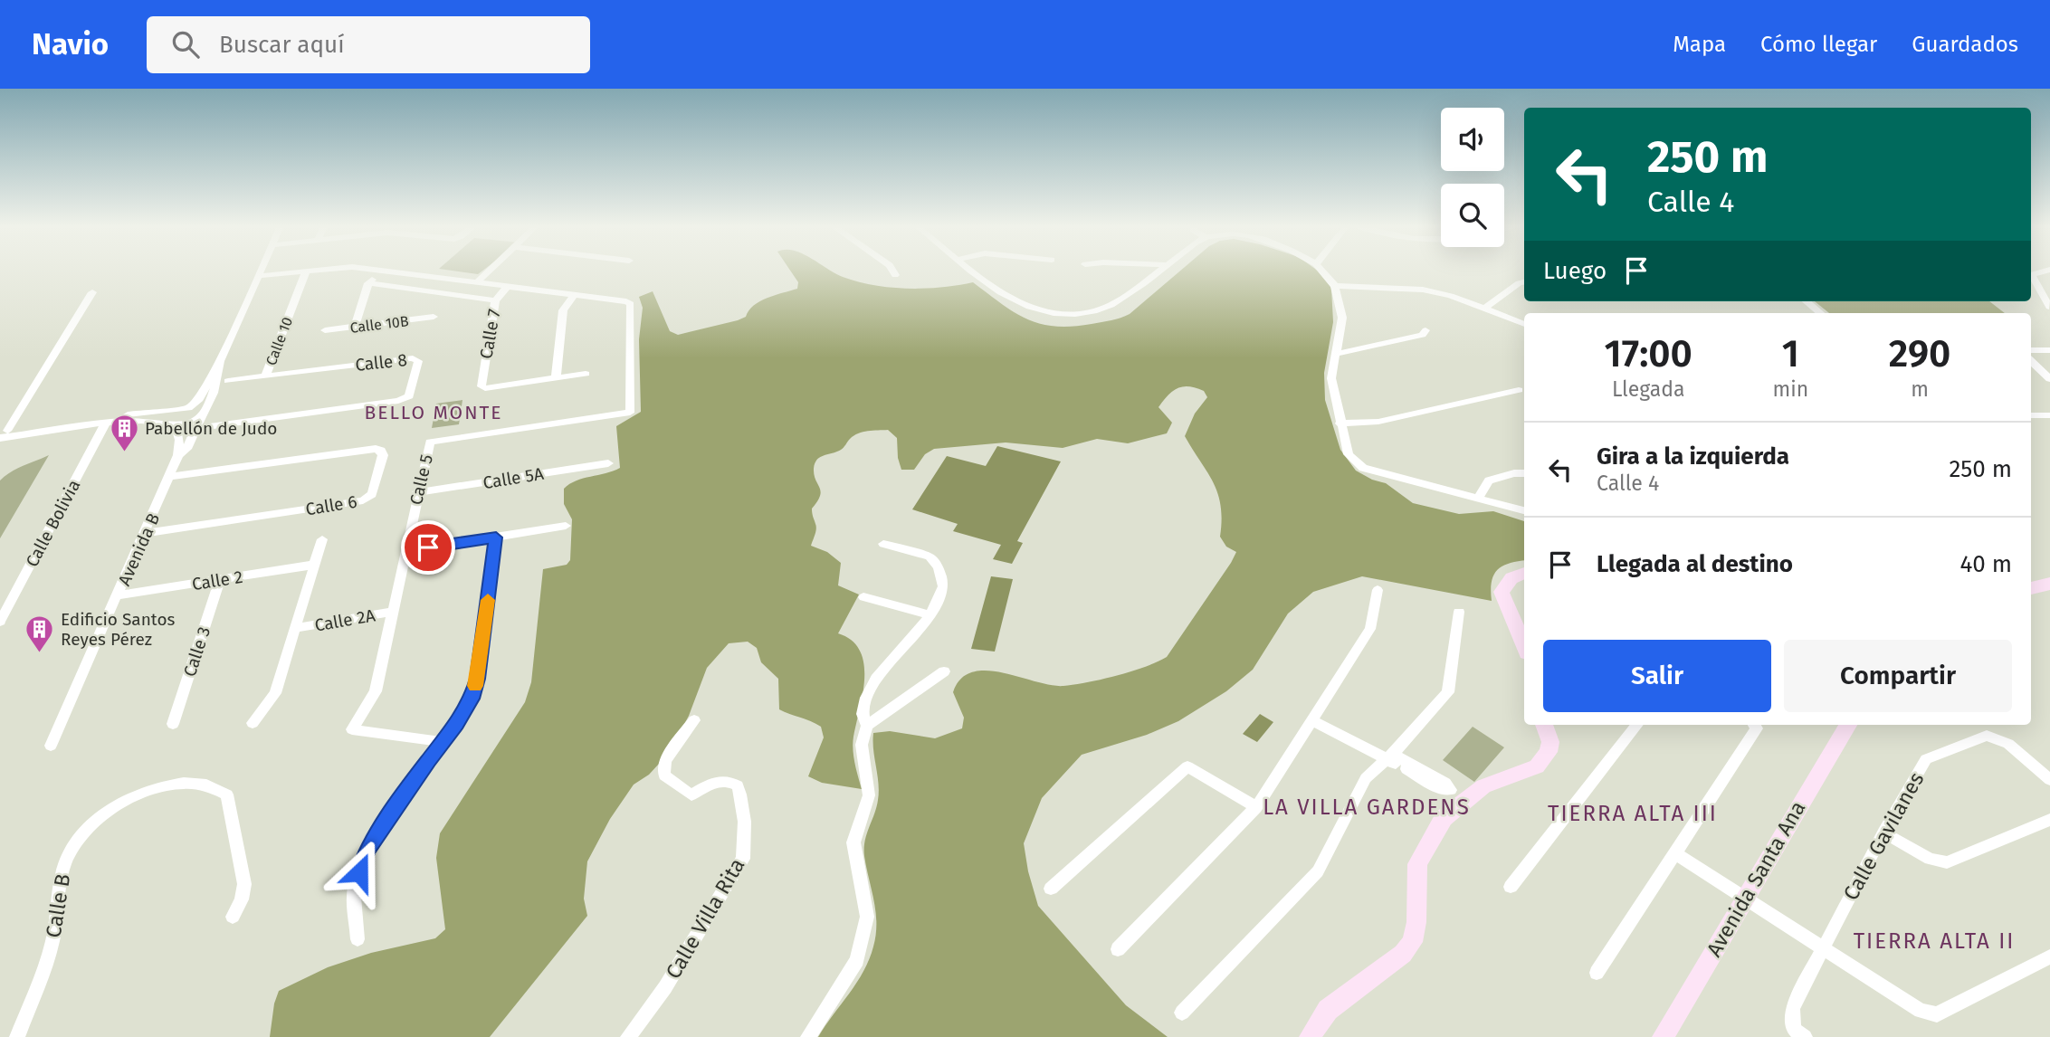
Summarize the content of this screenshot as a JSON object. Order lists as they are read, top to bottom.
{
  "streets": {
    "street": [
      "Calle 10B",
      "Calle 7",
      "Calle 10",
      "Calle 8",
      "Calle 5A",
      "Calle 5",
      "Calle 6",
      "Calle Bolivia",
      "Avenida B",
      "Calle 2",
      "Calle 2A",
      "Calle 3",
      "Calle Gavilanes",
      "Avenida Santa Ana",
      "Calle B",
      "Calle Villa Rita"
    ]
  },
  "crossings": [
    ["Calle 10", "Calle 8"],
    ["Calle 8", "Calle Bolivia"],
    ["Calle 8", "Avenida B"],
    ["Calle 5A", "Calle 5"],
    ["Calle 5", "Calle 2A"],
    ["Calle 6", "Avenida B"],
    ["Avenida B", "Calle 2"],
    ["Calle 2", "Calle 3"]
  ],
  "districts": [
    "BELLO MONTE",
    "LA VILLA GARDENS",
    "TIERRA ALTA III",
    "TIERRA ALTA II"
  ],
  "places": {
    "building": ["Pabellón de Judo", "Edificio Santos Reyes Pérez"]
  },
  "page": {
    "header": "Navio",
    "search": "Buscar aquí",
    "nav": ["Mapa", "Cómo llegar", "Guardados"],
    "turn": ["250 m", "Calle 4"],
    "then": "Luego",
    "eta": [
      "17:00",
      "Llegada",
      "1",
      "min",
      "290",
      "m"
    ],
    "list": [
      {
        "name": "Gira a la izquierda",
        "note": "Calle 4",
        "value": "250 m"
      },
      {
        "name": "Llegada al destino",
        "value": "40 m"
      }
    ],
    "buttons": ["Salir", "Compartir"]
  }
}
